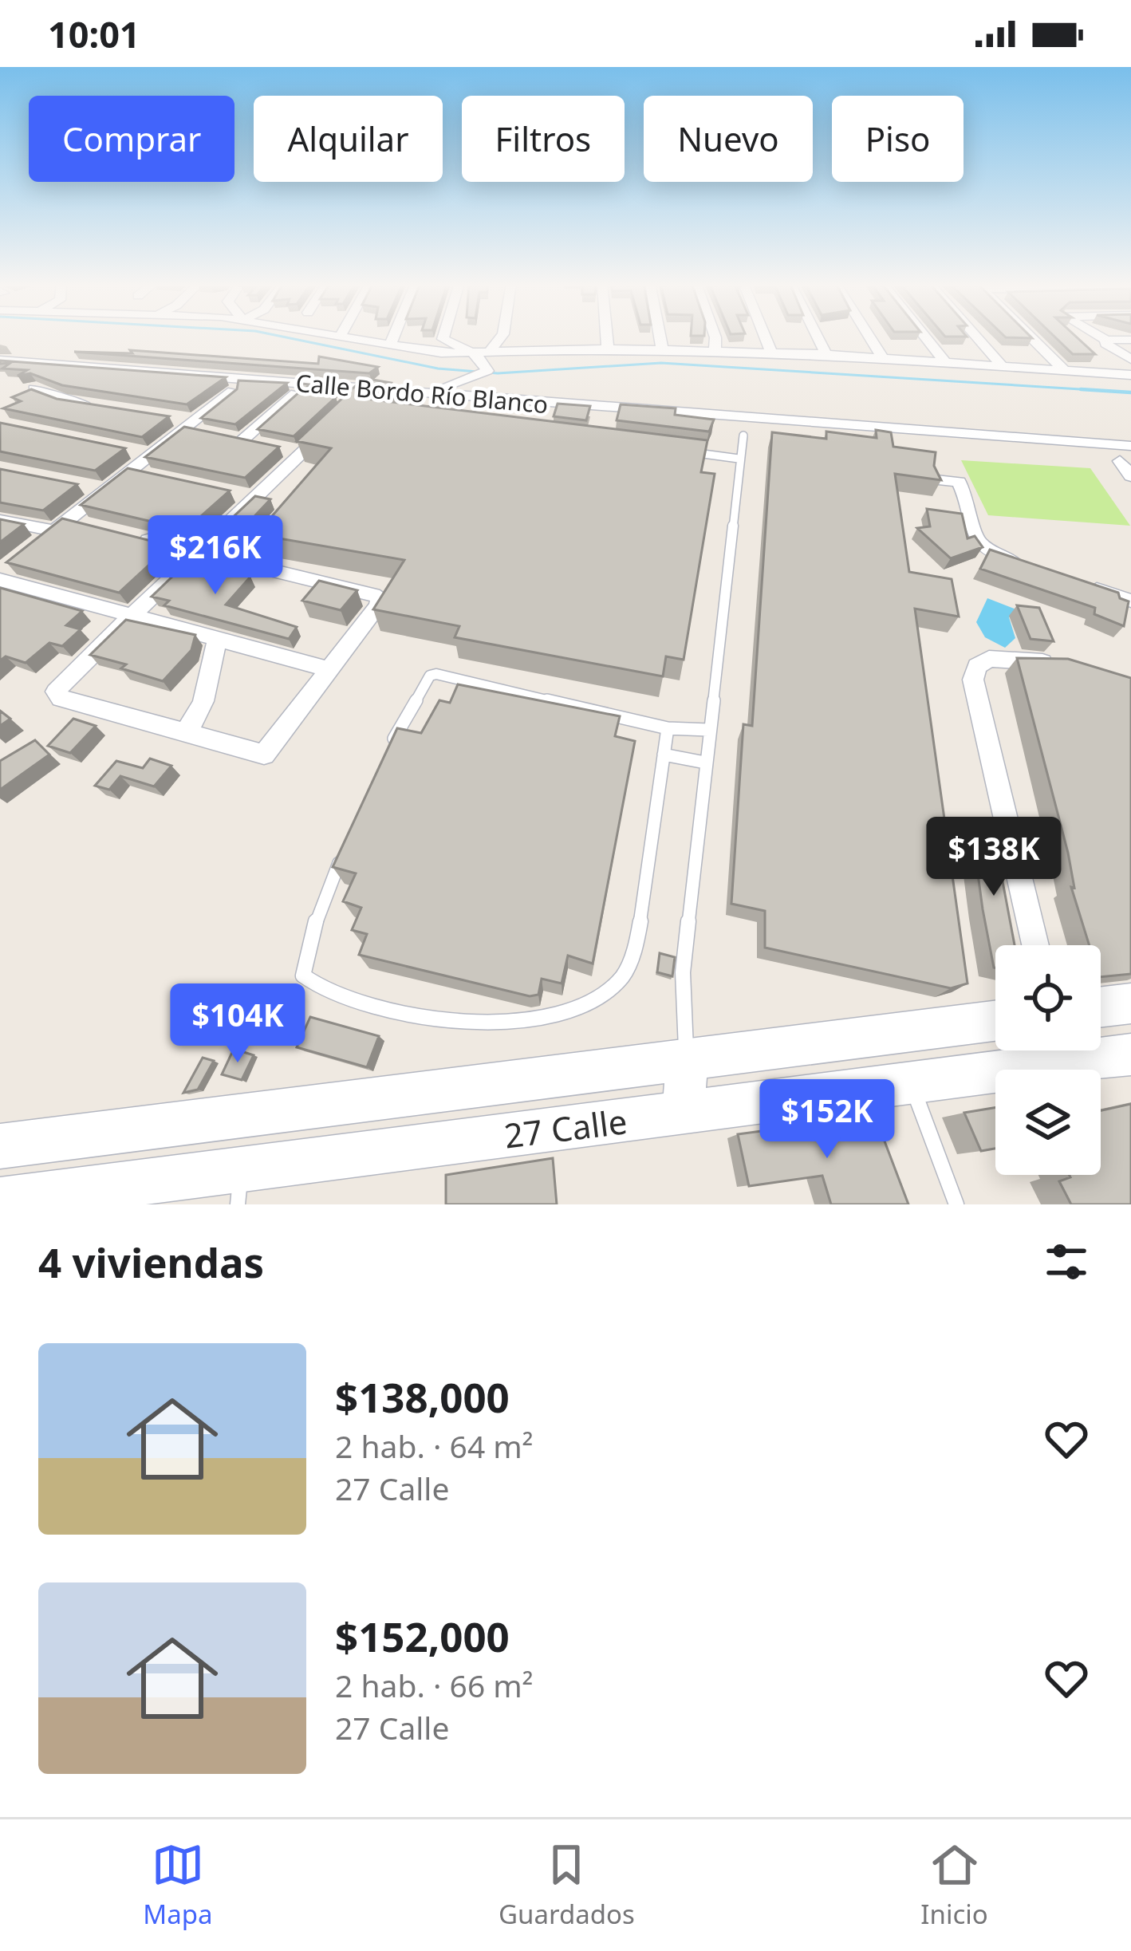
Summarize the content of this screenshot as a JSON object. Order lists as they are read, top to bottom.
{
  "streets": {
    "street": ["Calle Bordo Río Blanco", "27 Calle"]
  },
  "page": {
    "status": "10:01",
    "chip": [
      "Comprar",
      "Alquilar",
      "Filtros",
      "Nuevo",
      "Piso"
    ],
    "price": [
      "$216K",
      "$138K",
      "$104K",
      "$152K"
    ],
    "heading": "4 viviendas",
    "list": [
      {
        "name": "$138,000",
        "note": "2 hab. · 64 m² · 27 Calle"
      },
      {
        "name": "$152,000",
        "note": "2 hab. · 66 m² · 27 Calle"
      }
    ],
    "tabs": ["Mapa", "Guardados", "Inicio"]
  }
}
